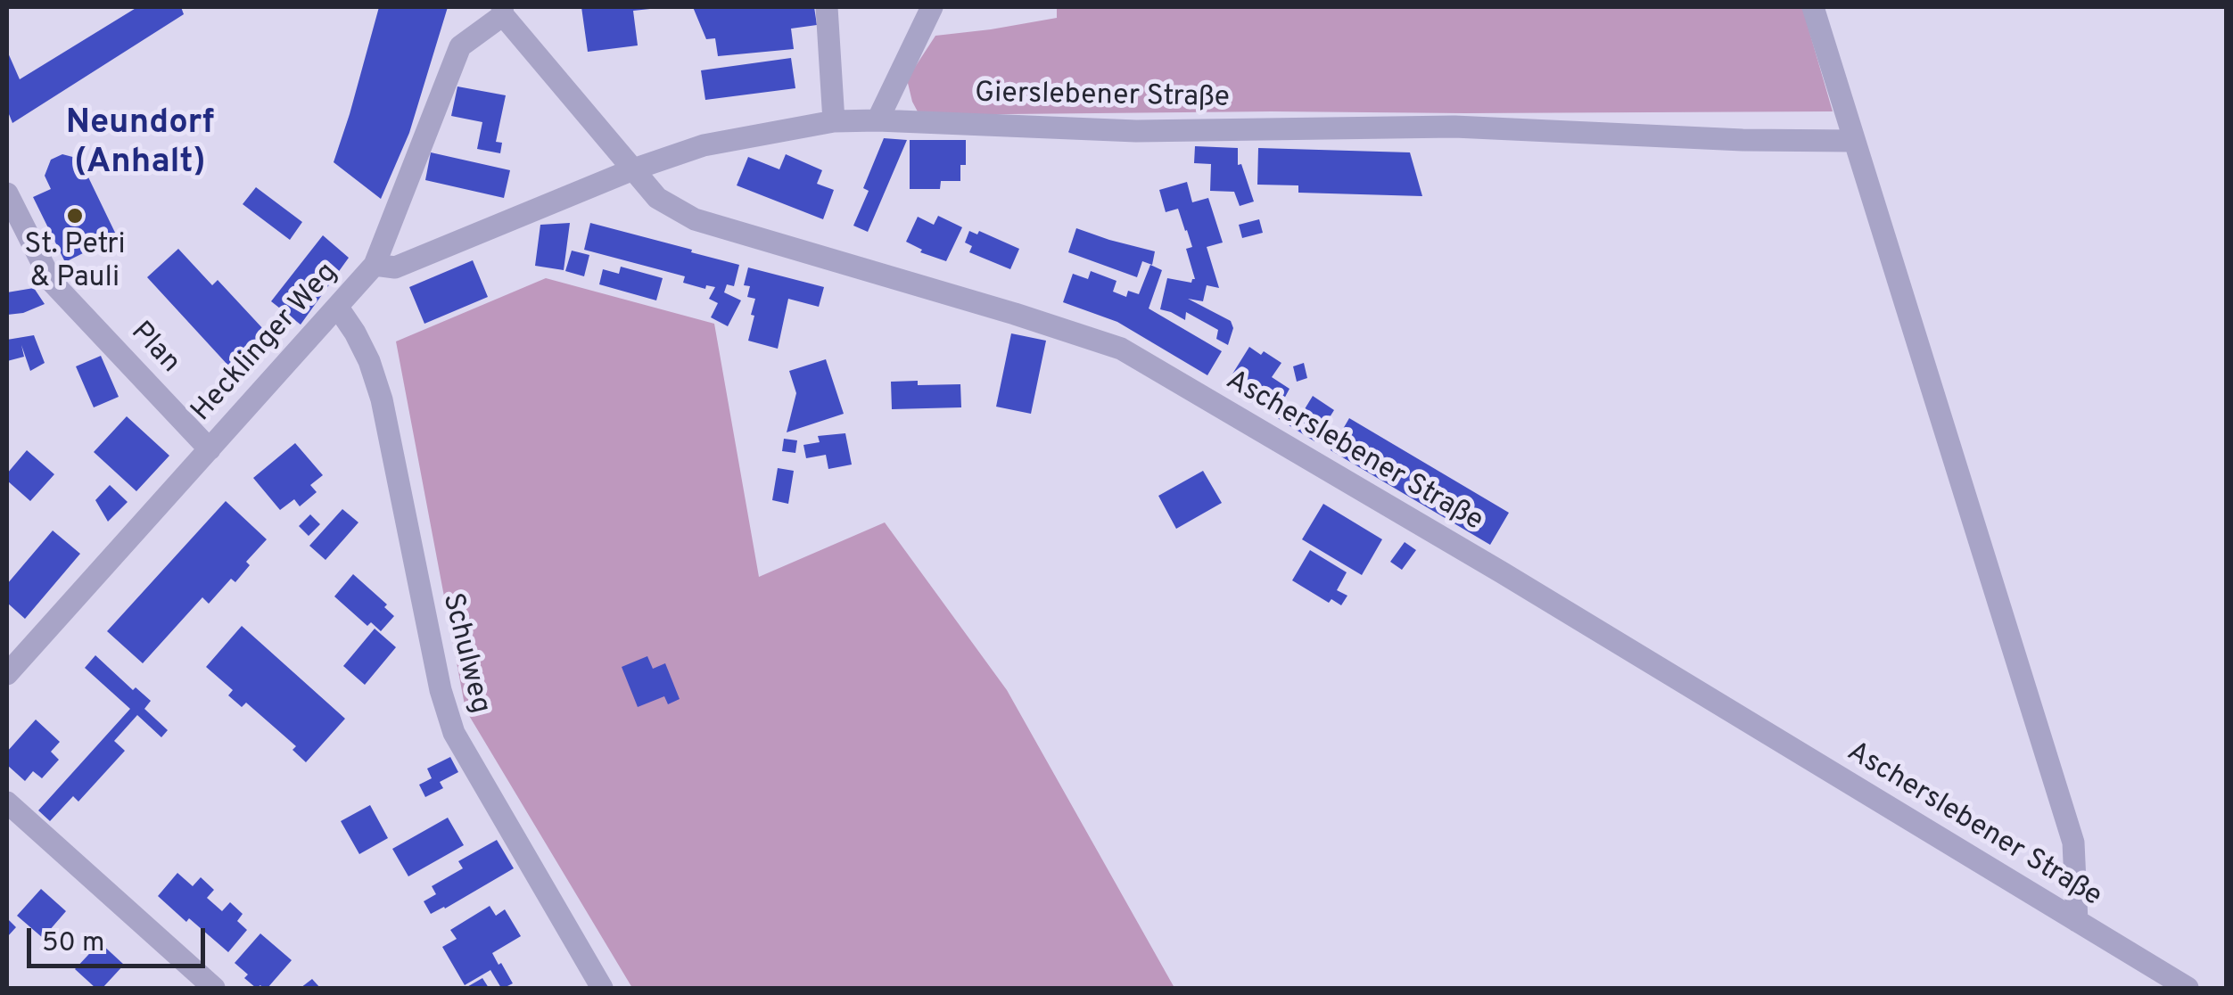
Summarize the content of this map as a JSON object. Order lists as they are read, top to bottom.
{
  "streets": {
    "street": [
      "Gierslebener Straße",
      "Hecklinger Weg",
      "Plan",
      "Ascherslebener Straße",
      "Schulweg"
    ]
  },
  "crossings": [
    ["Gierslebener Straße", "Hecklinger Weg"],
    ["Gierslebener Straße", "Ascherslebener Straße"],
    ["Hecklinger Weg", "Plan"],
    ["Hecklinger Weg", "Ascherslebener Straße"],
    ["Hecklinger Weg", "Schulweg"]
  ],
  "districts": ["Neundorf (Anhalt)"],
  "places": ["St. Petri & Pauli"],
  "scale_bar": "50 m"
}
